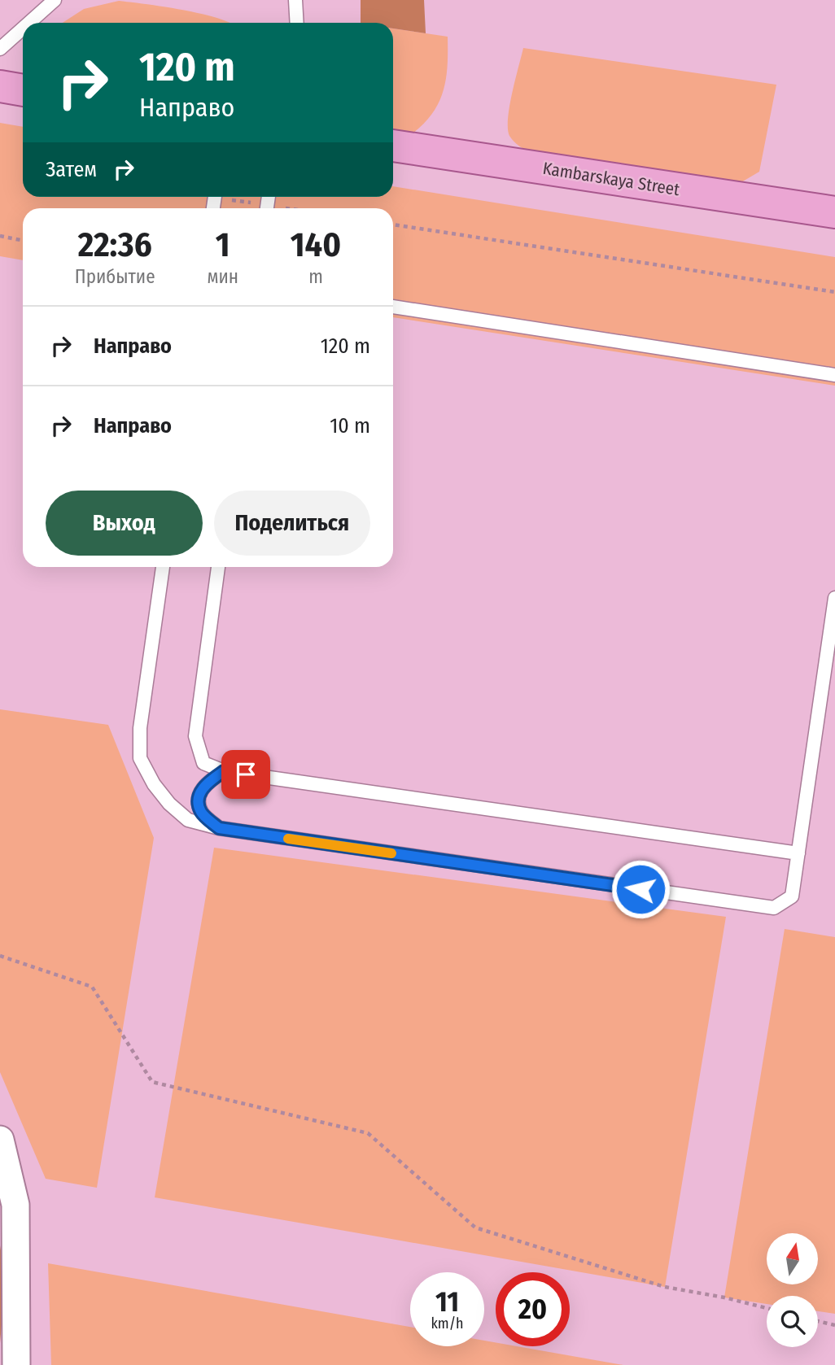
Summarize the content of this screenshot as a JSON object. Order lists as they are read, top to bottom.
{
  "streets": {
    "main road": ["Kambarskaya Street"]
  },
  "north": "top",
  "page": {
    "turn": ["120 m", "Направо"],
    "then": "Затем",
    "eta": [
      "22:36",
      "Прибытие",
      "1",
      "мин",
      "140",
      "m"
    ],
    "list": [
      {
        "name": "Направо",
        "value": "120 m"
      },
      {
        "name": "Направо",
        "value": "10 m"
      }
    ],
    "buttons": ["Выход", "Поделиться"],
    "speed": "11 km/h",
    "limit": "20"
  }
}
